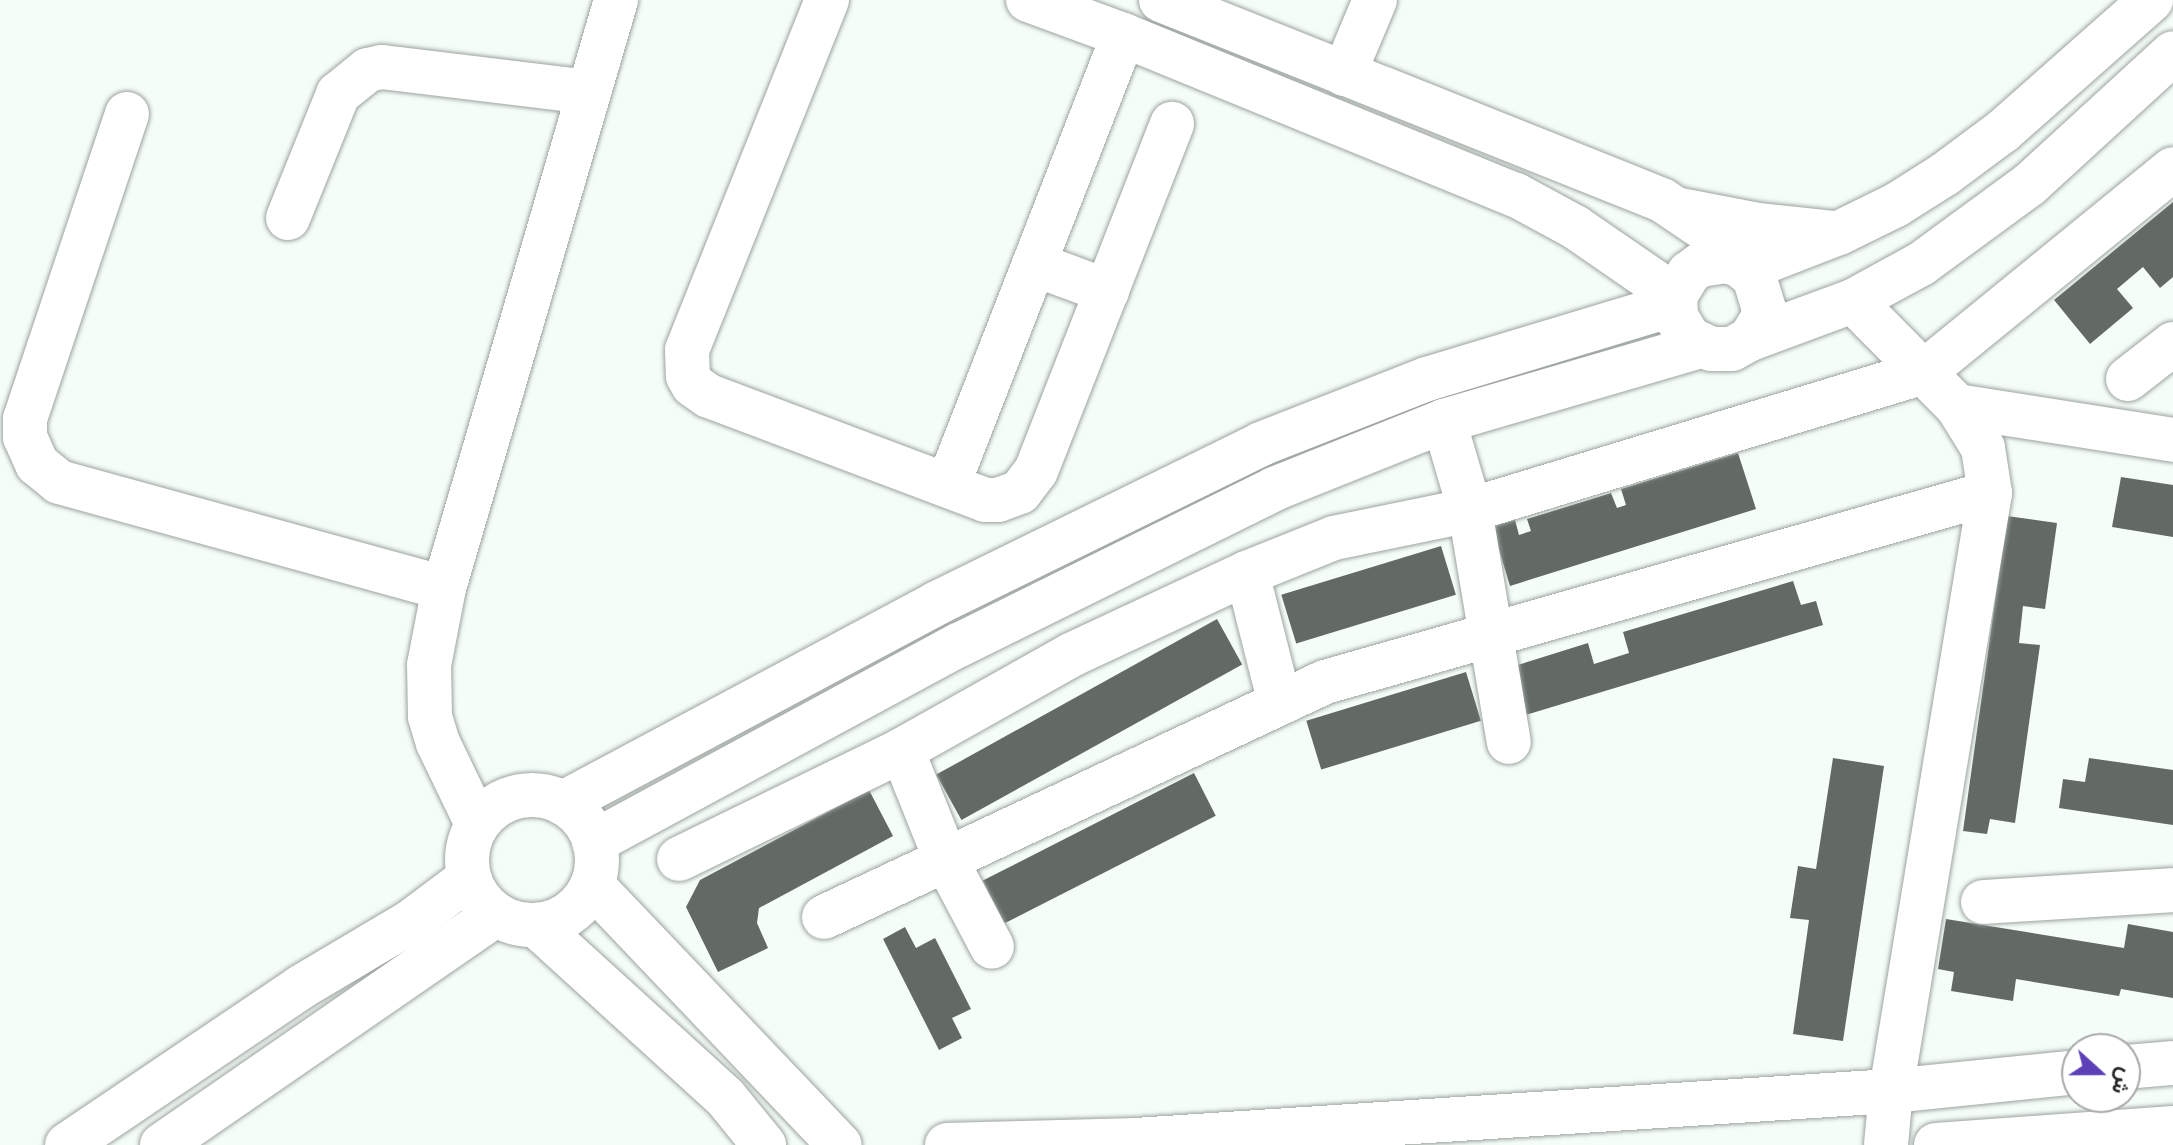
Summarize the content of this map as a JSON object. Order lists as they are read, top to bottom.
{
  "north": "right"
}
